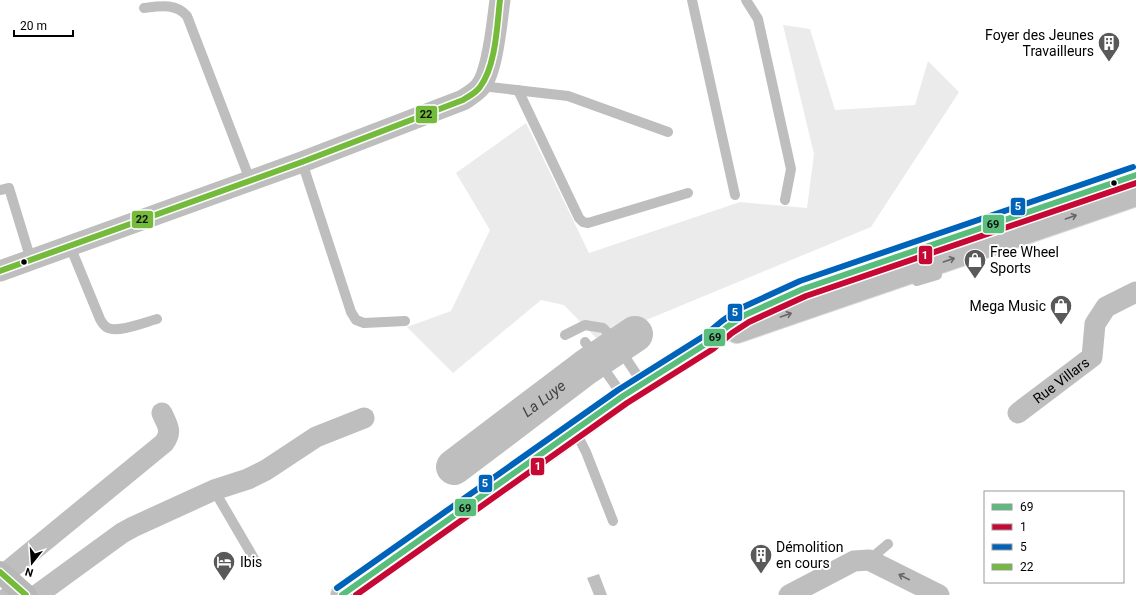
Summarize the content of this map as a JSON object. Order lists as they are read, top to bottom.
{
  "streets": {
    "street": ["Rue Villars"]
  },
  "water": ["La Luye"],
  "places": {
    "building": ["Foyer des Jeunes Travailleurs", "Démolition en cours"],
    "shop": ["Free Wheel Sports", "Mega Music"],
    "hotel": ["Ibis"]
  },
  "lines": [
    "transit line 22",
    "transit line 5",
    "transit line 69",
    "transit line 1"
  ],
  "legend": [
    "69",
    "1",
    "5",
    "22"
  ],
  "scale_bar": "20 m",
  "north": "bottom"
}
